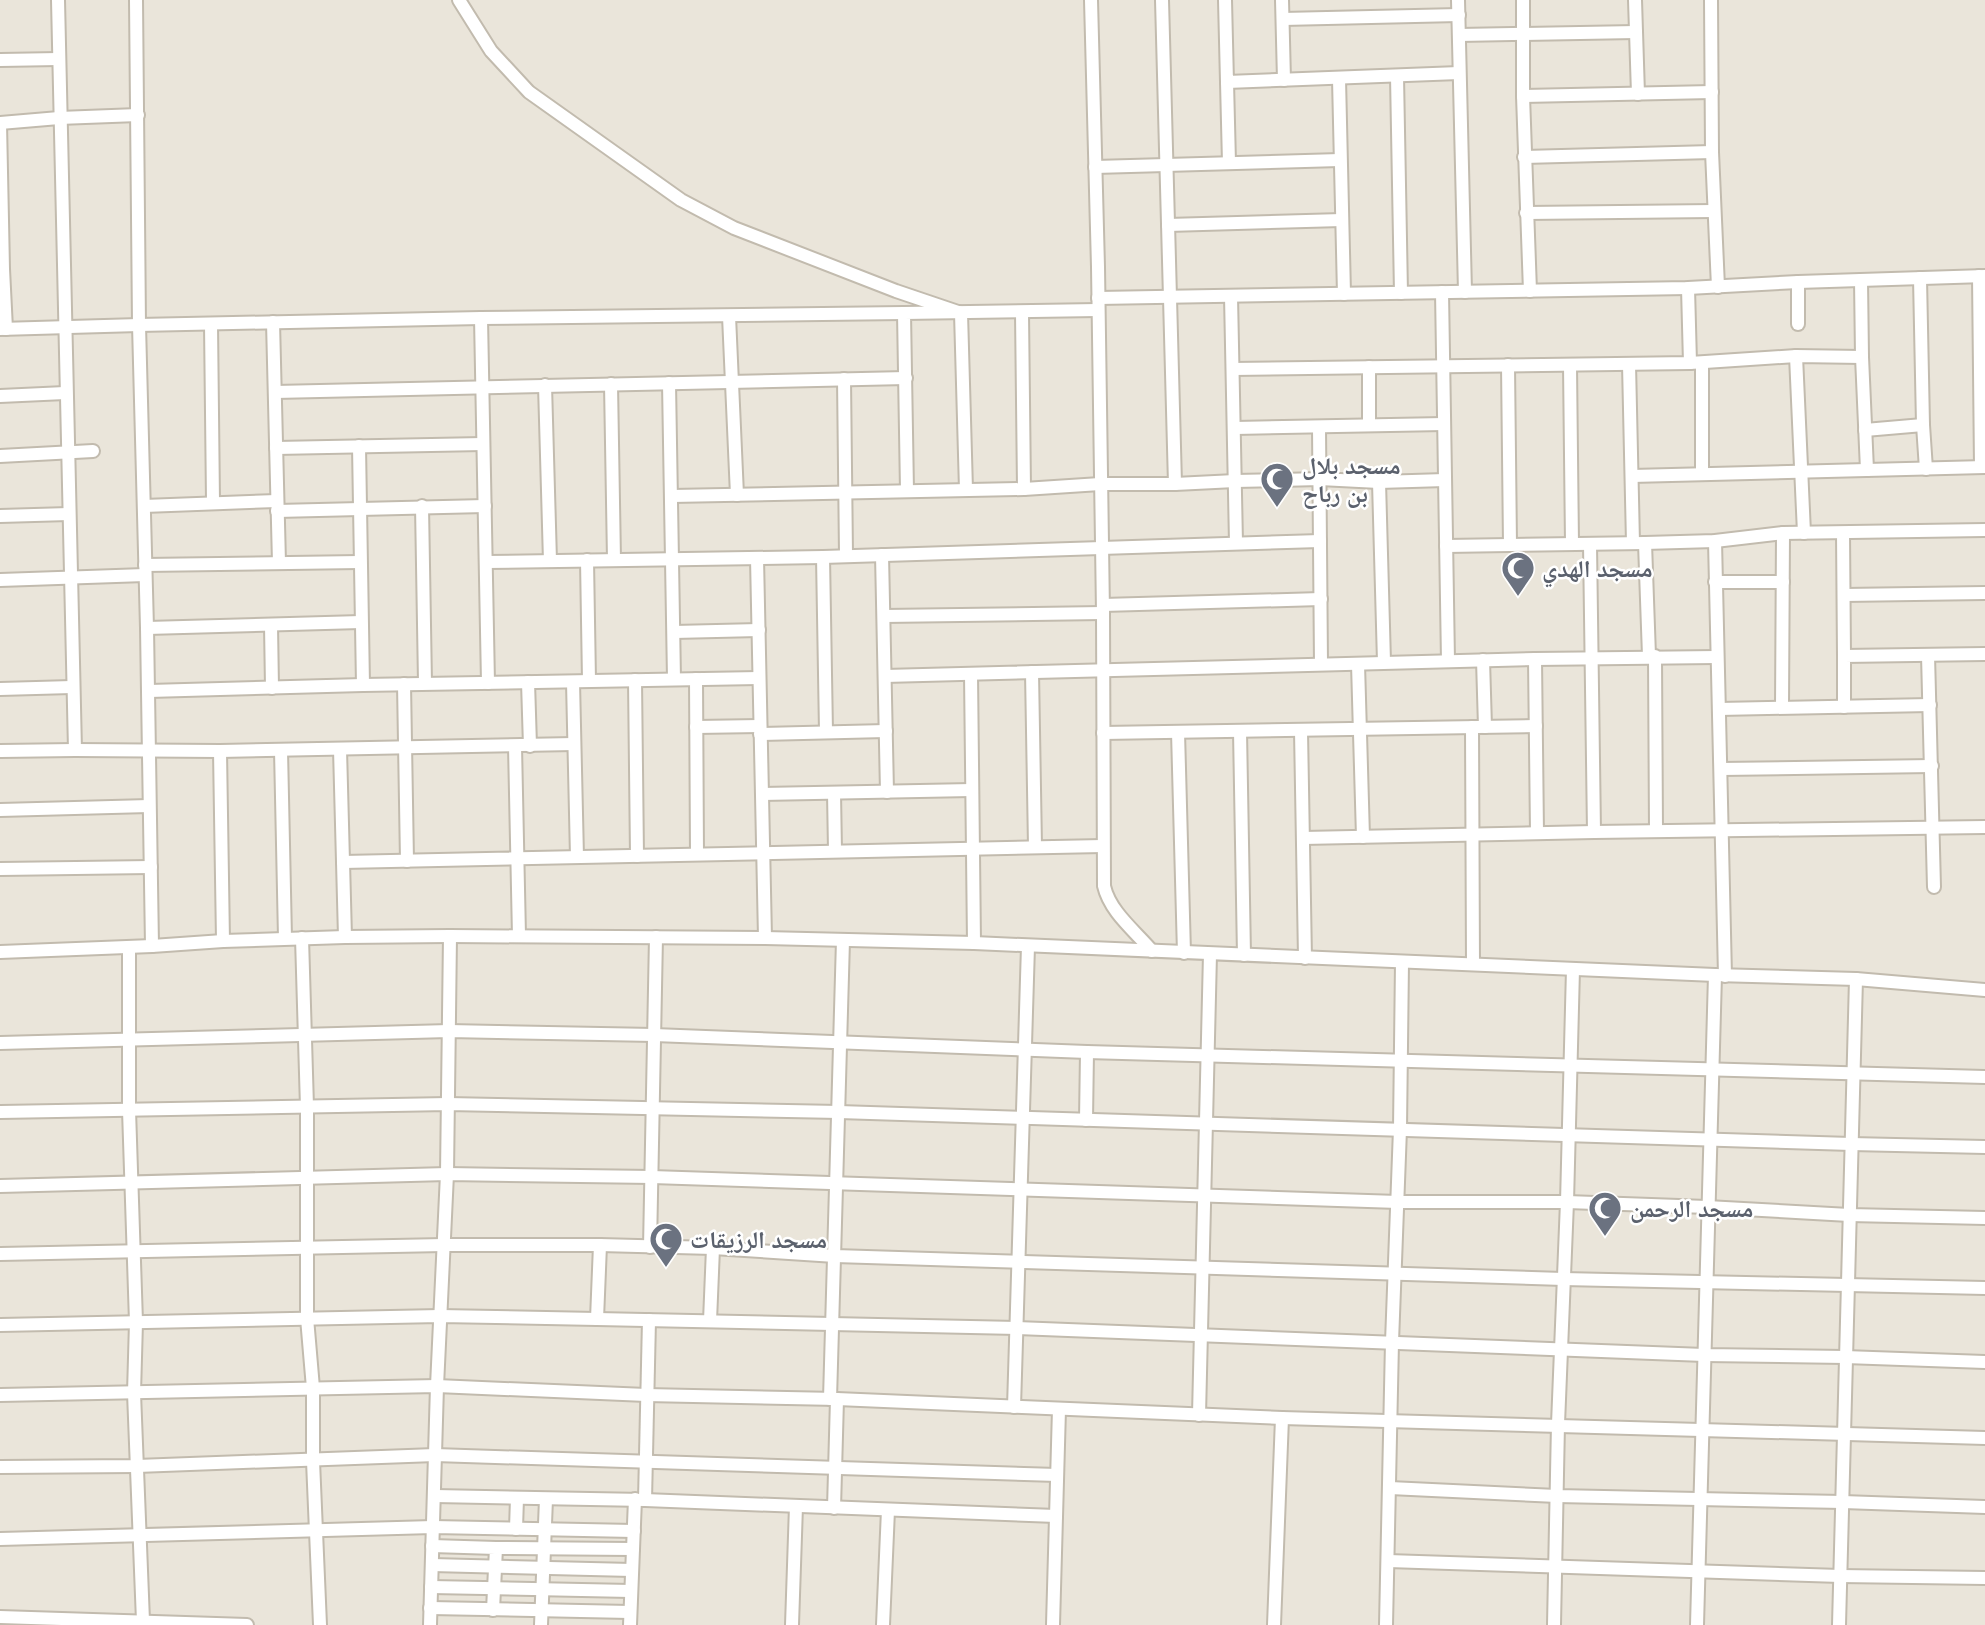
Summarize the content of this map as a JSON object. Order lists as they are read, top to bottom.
{
  "places": {
    "mosque": [
      "مسجد بلال بن رباح",
      "مسجد الهدي",
      "مسجد الرحمن",
      "مسجد الرزيقات"
    ]
  }
}
